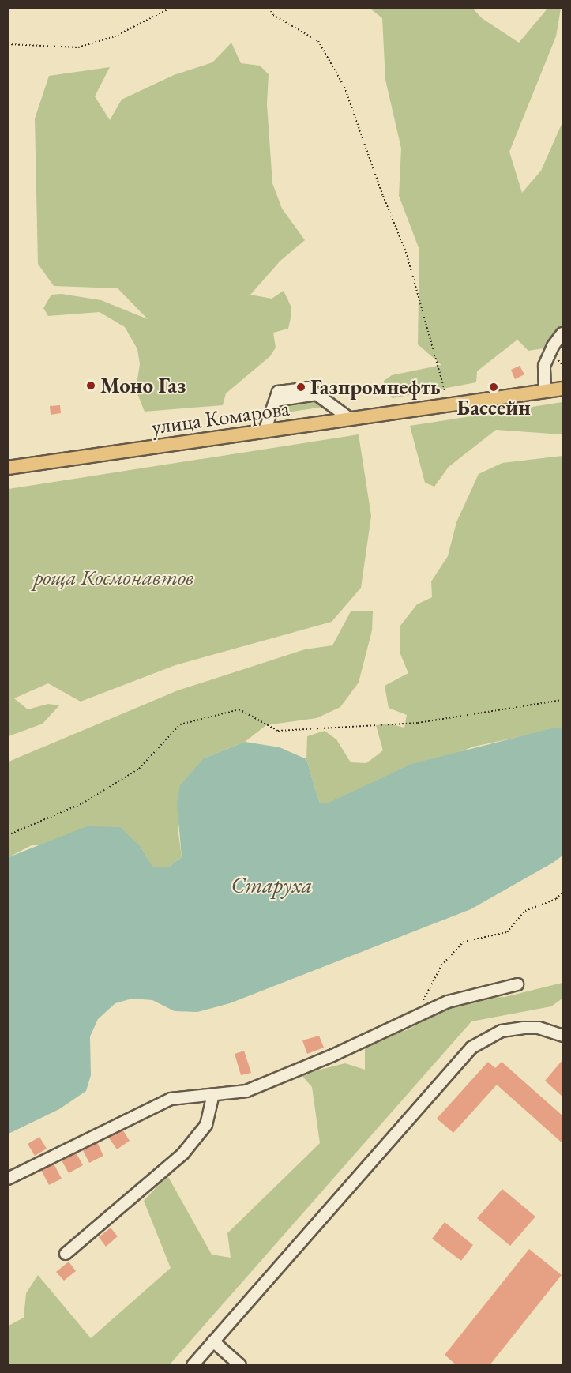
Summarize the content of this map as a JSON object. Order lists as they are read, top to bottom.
{
  "streets": {
    "main road": ["улица Комарова"]
  },
  "water": ["Старуха"],
  "parks": ["роща Космонавтов"],
  "places": ["Моно Газ", "Газпромнефть", "Бассейн"]
}
